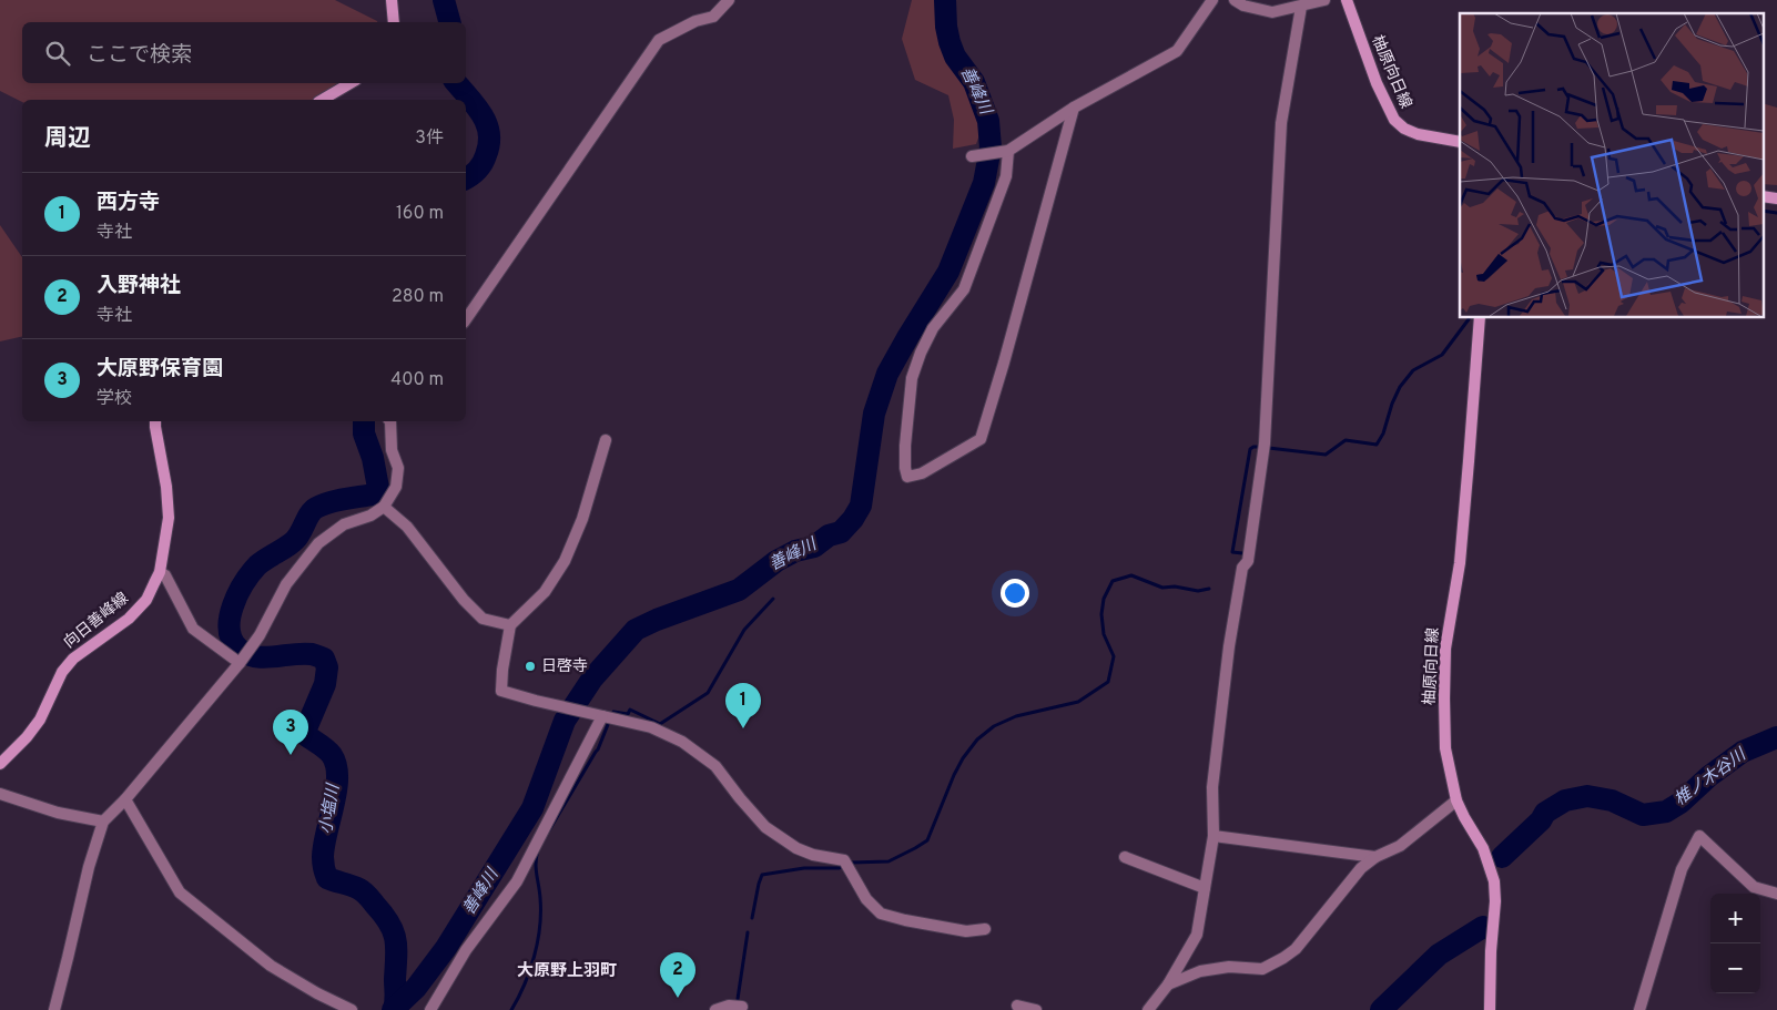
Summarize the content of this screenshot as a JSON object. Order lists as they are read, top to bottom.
{
  "streets": {
    "main road": ["柚原向日線", "向日善峰線"]
  },
  "districts": ["大原野上羽町"],
  "water": ["善峰川", "椎ノ木谷川", "小塩川"],
  "places": ["日啓寺"],
  "page": {
    "search": "ここで検索",
    "heading": ["周辺", "3件"],
    "list": [
      {
        "mark": "1",
        "name": "西方寺",
        "note": "寺社",
        "value": "160 m"
      },
      {
        "mark": "2",
        "name": "入野神社",
        "note": "寺社",
        "value": "280 m"
      },
      {
        "mark": "3",
        "name": "大原野保育園",
        "note": "学校",
        "value": "400 m"
      }
    ],
    "pins": ["1", "3", "2"],
    "map_buttons": ["+", "−"]
  }
}
